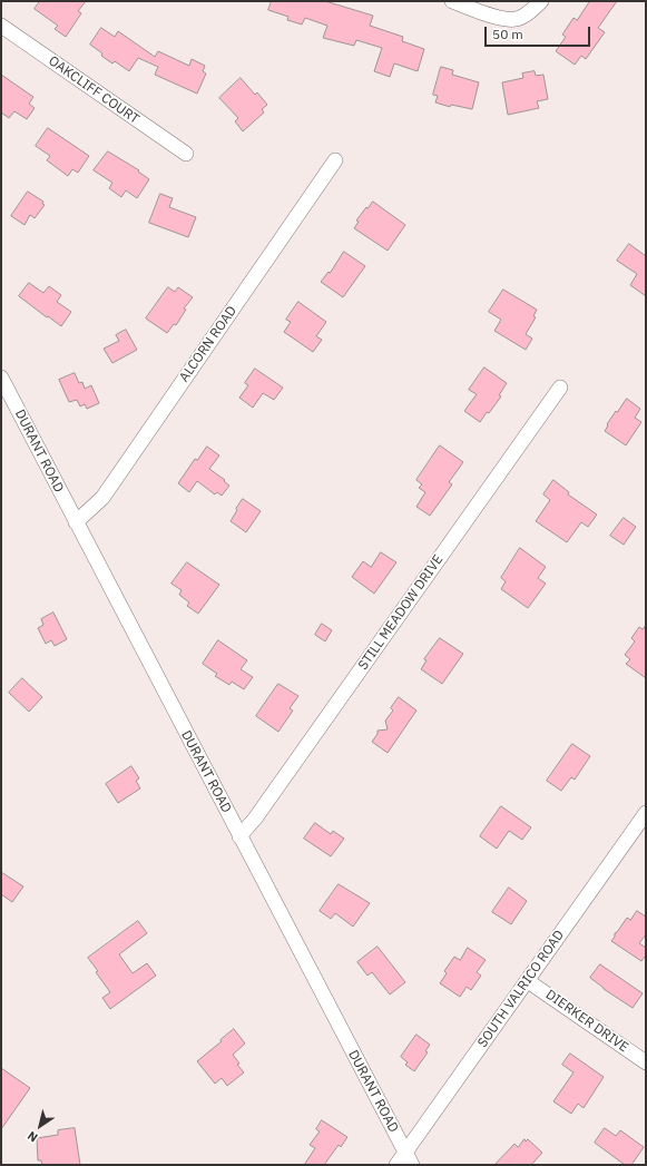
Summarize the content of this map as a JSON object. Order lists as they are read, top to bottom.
{
  "streets": {
    "street": [
      "OAKCLIFF COURT",
      "ALCORN ROAD",
      "DURANT ROAD",
      "STILL MEADOW DRIVE",
      "SOUTH VALRICO ROAD",
      "DIERKER DRIVE"
    ]
  },
  "crossings": [
    ["ALCORN ROAD", "DURANT ROAD"],
    ["DURANT ROAD", "STILL MEADOW DRIVE"],
    ["DURANT ROAD", "SOUTH VALRICO ROAD"],
    ["SOUTH VALRICO ROAD", "DIERKER DRIVE"]
  ],
  "scale_bar": "50 m",
  "north": "bottom left"
}
